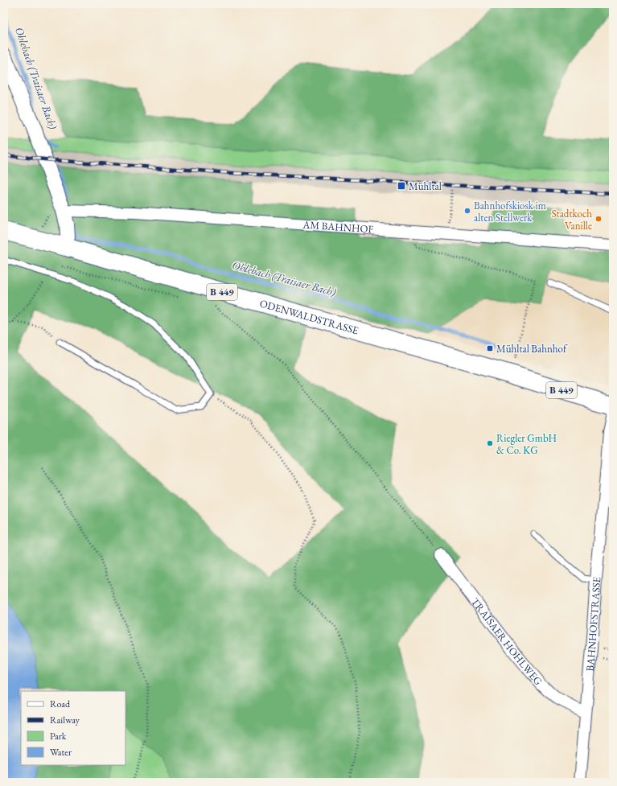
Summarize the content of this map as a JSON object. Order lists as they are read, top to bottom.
{
  "streets": {
    "main road": ["B 449", "ODENWALDSTRASSE"],
    "street": ["AM BAHNHOF", "BAHNHOFSTRASSE", "TRAISAER HOHLWEG"]
  },
  "crossings": [
    ["BAHNHOFSTRASSE", "TRAISAER HOHLWEG"]
  ],
  "water": ["Ohlebach (Traisaer Bach)"],
  "places": {
    "transit": ["Mühltal", "Mühltal Bahnhof"],
    "other": ["Bahnhofskiosk im alten Stellwerk", "Stadtkoch Vanille", "Riegler GmbH & Co. KG"]
  },
  "legend": [
    "Road",
    "Railway",
    "Park",
    "Water"
  ]
}
